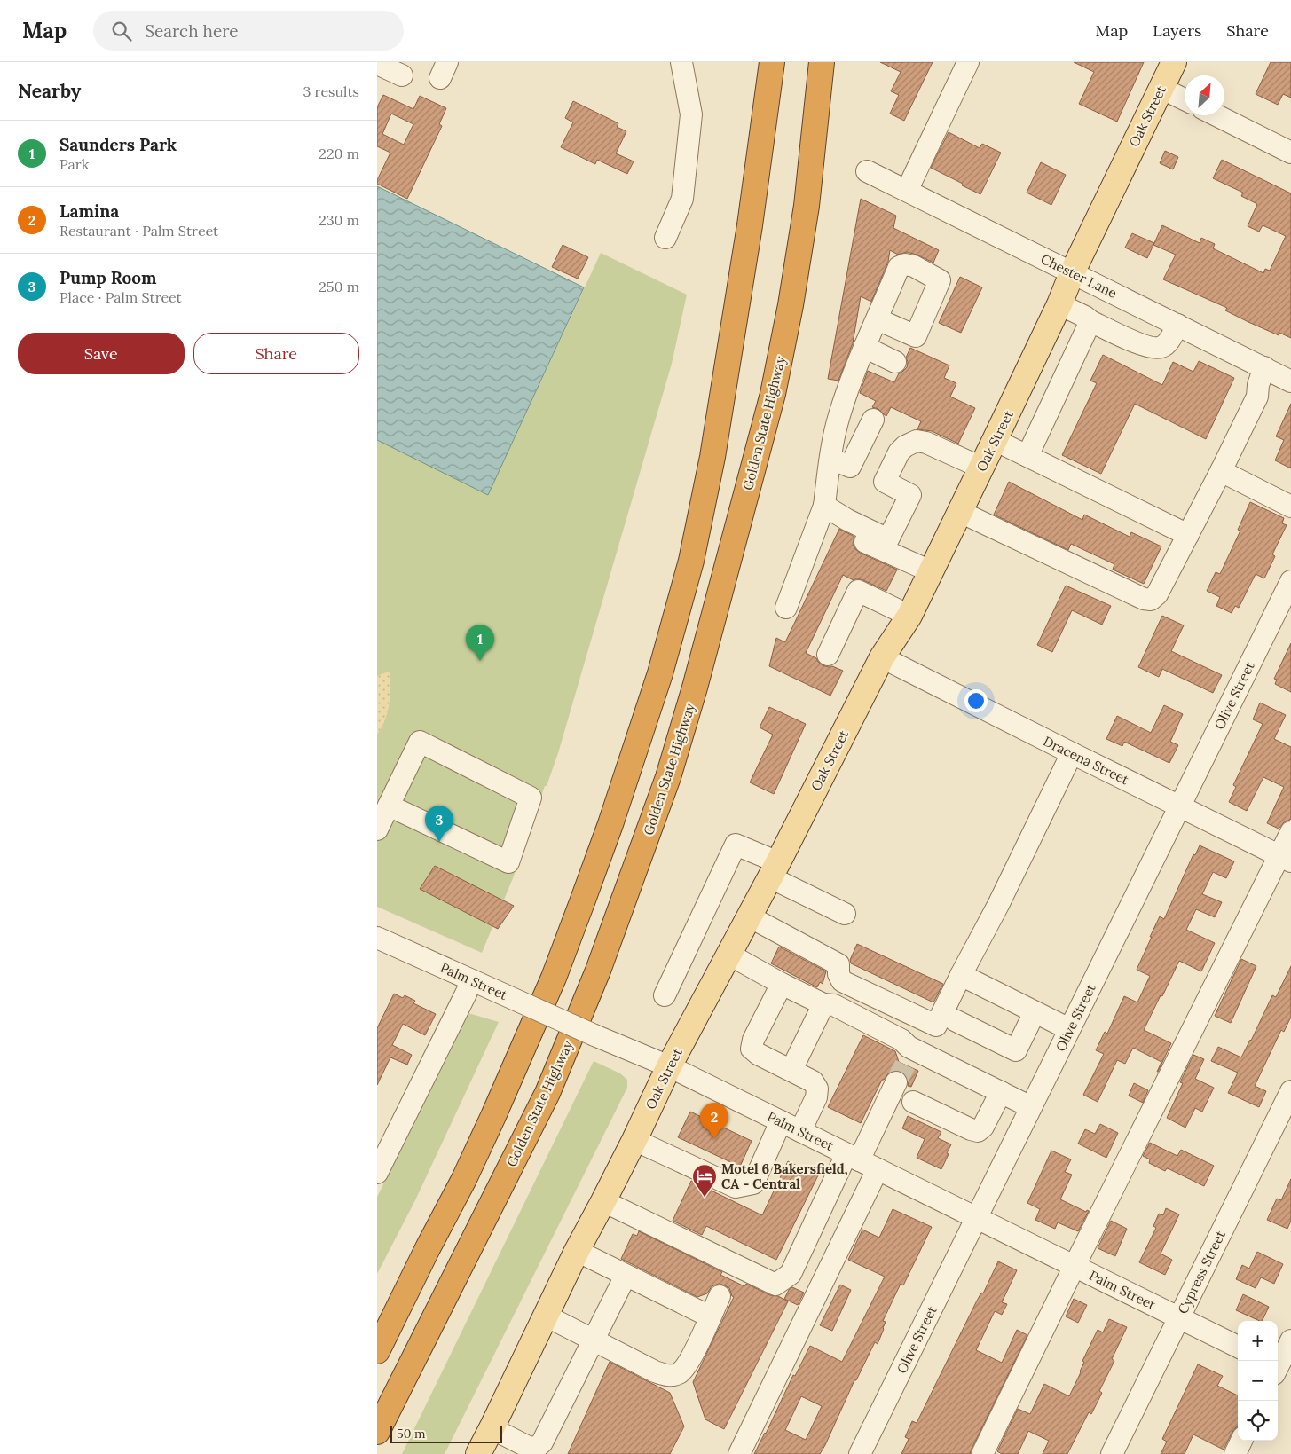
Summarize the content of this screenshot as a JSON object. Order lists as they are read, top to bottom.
{
  "streets": {
    "highway": ["Golden State Highway"],
    "main road": ["Oak Street"],
    "street": [
      "Chester Lane",
      "Olive Street",
      "Dracena Street",
      "Palm Street",
      "Cypress Street"
    ]
  },
  "crossings": [
    ["Oak Street", "Chester Lane"],
    ["Oak Street", "Dracena Street"],
    ["Oak Street", "Palm Street"],
    ["Olive Street", "Dracena Street"],
    ["Olive Street", "Palm Street"],
    ["Palm Street", "Cypress Street"]
  ],
  "places": {
    "hotel": ["Motel 6 Bakersfield, CA - Central"]
  },
  "scale_bar": "50 m",
  "north": "top right",
  "page": {
    "header": "Map",
    "search": "Search here",
    "nav": ["Map", "Layers", "Share"],
    "heading": ["Nearby", "3 results"],
    "list": [
      {
        "mark": "1",
        "name": "Saunders Park",
        "note": "Park",
        "value": "220 m"
      },
      {
        "mark": "2",
        "name": "Lamina",
        "note": "Restaurant · Palm Street",
        "value": "230 m"
      },
      {
        "mark": "3",
        "name": "Pump Room",
        "note": "Place · Palm Street",
        "value": "250 m"
      }
    ],
    "buttons": ["Save", "Share"],
    "pins": ["1", "3", "2"],
    "map_buttons": ["+", "−"],
    "scale": "50 m"
  }
}
